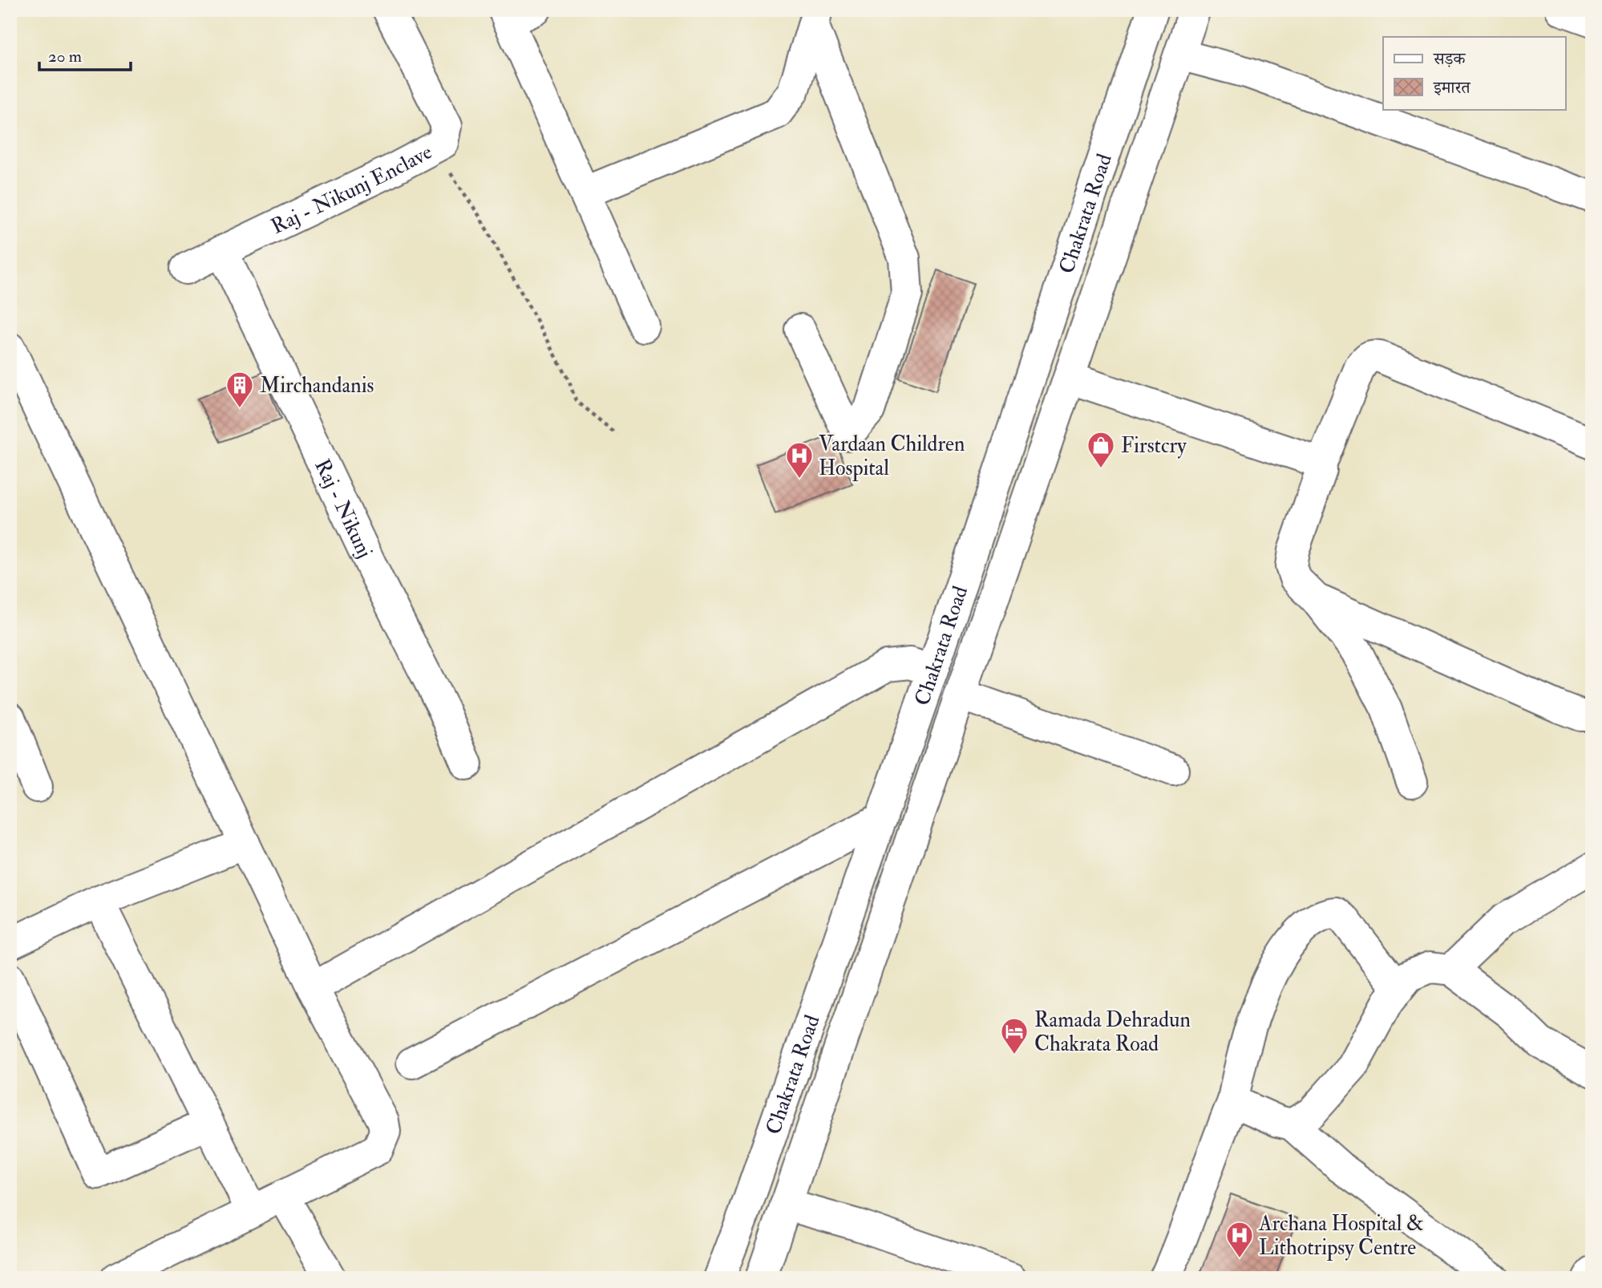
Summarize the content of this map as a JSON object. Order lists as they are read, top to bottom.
{
  "streets": {
    "street": ["Raj - Nikunj Enclave", "Chakrata Road", "Raj - Nikunj"]
  },
  "crossings": [
    ["Raj - Nikunj Enclave", "Raj - Nikunj"]
  ],
  "places": {
    "building": ["Mirchandanis"],
    "shop": ["Firstcry"],
    "hospital": ["Vardaan Children Hospital", "Archana Hospital & Lithotripsy Centre"],
    "hotel": ["Ramada Dehradun Chakrata Road"]
  },
  "legend": ["सड़क", "इमारत"],
  "scale_bar": "20 m"
}
